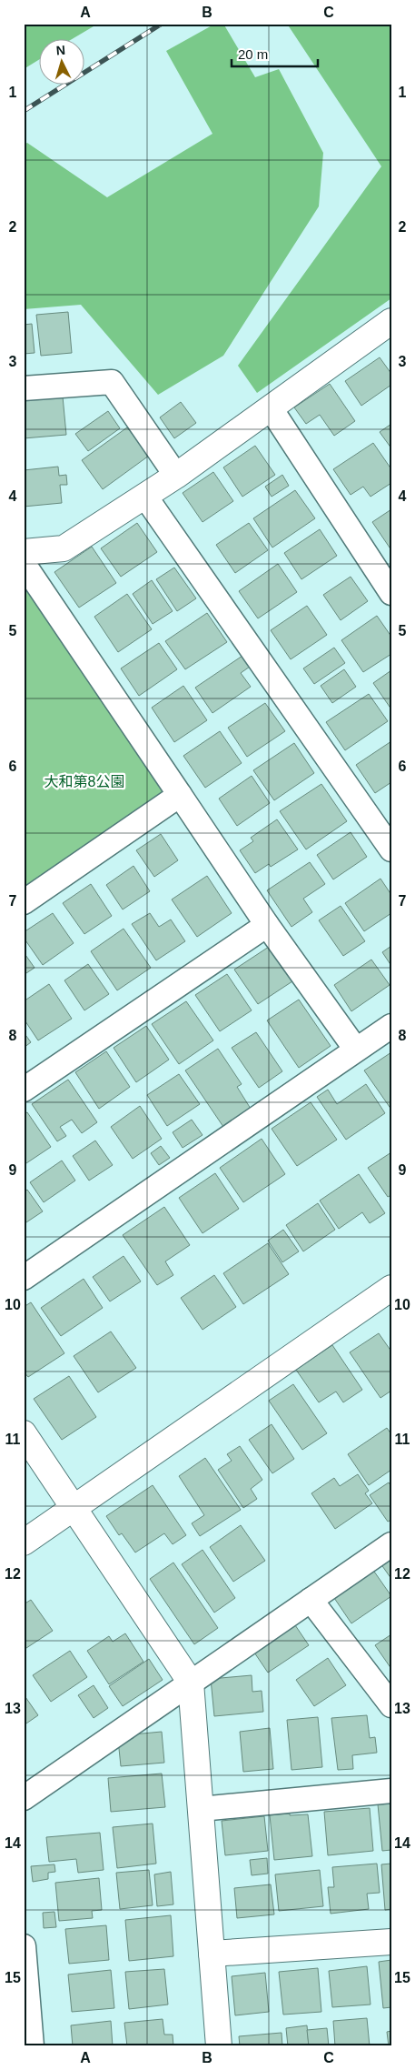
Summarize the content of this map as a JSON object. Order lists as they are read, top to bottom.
{
  "parks": ["大和第8公園"],
  "scale_bar": "20 m",
  "north": "top",
  "grid": {
    "columns": ["A", "B", "C"],
    "rows": [
      "1",
      "2",
      "3",
      "4",
      "5",
      "6",
      "7",
      "8",
      "9",
      "10",
      "11",
      "12",
      "13",
      "14",
      "15"
    ]
  }
}
